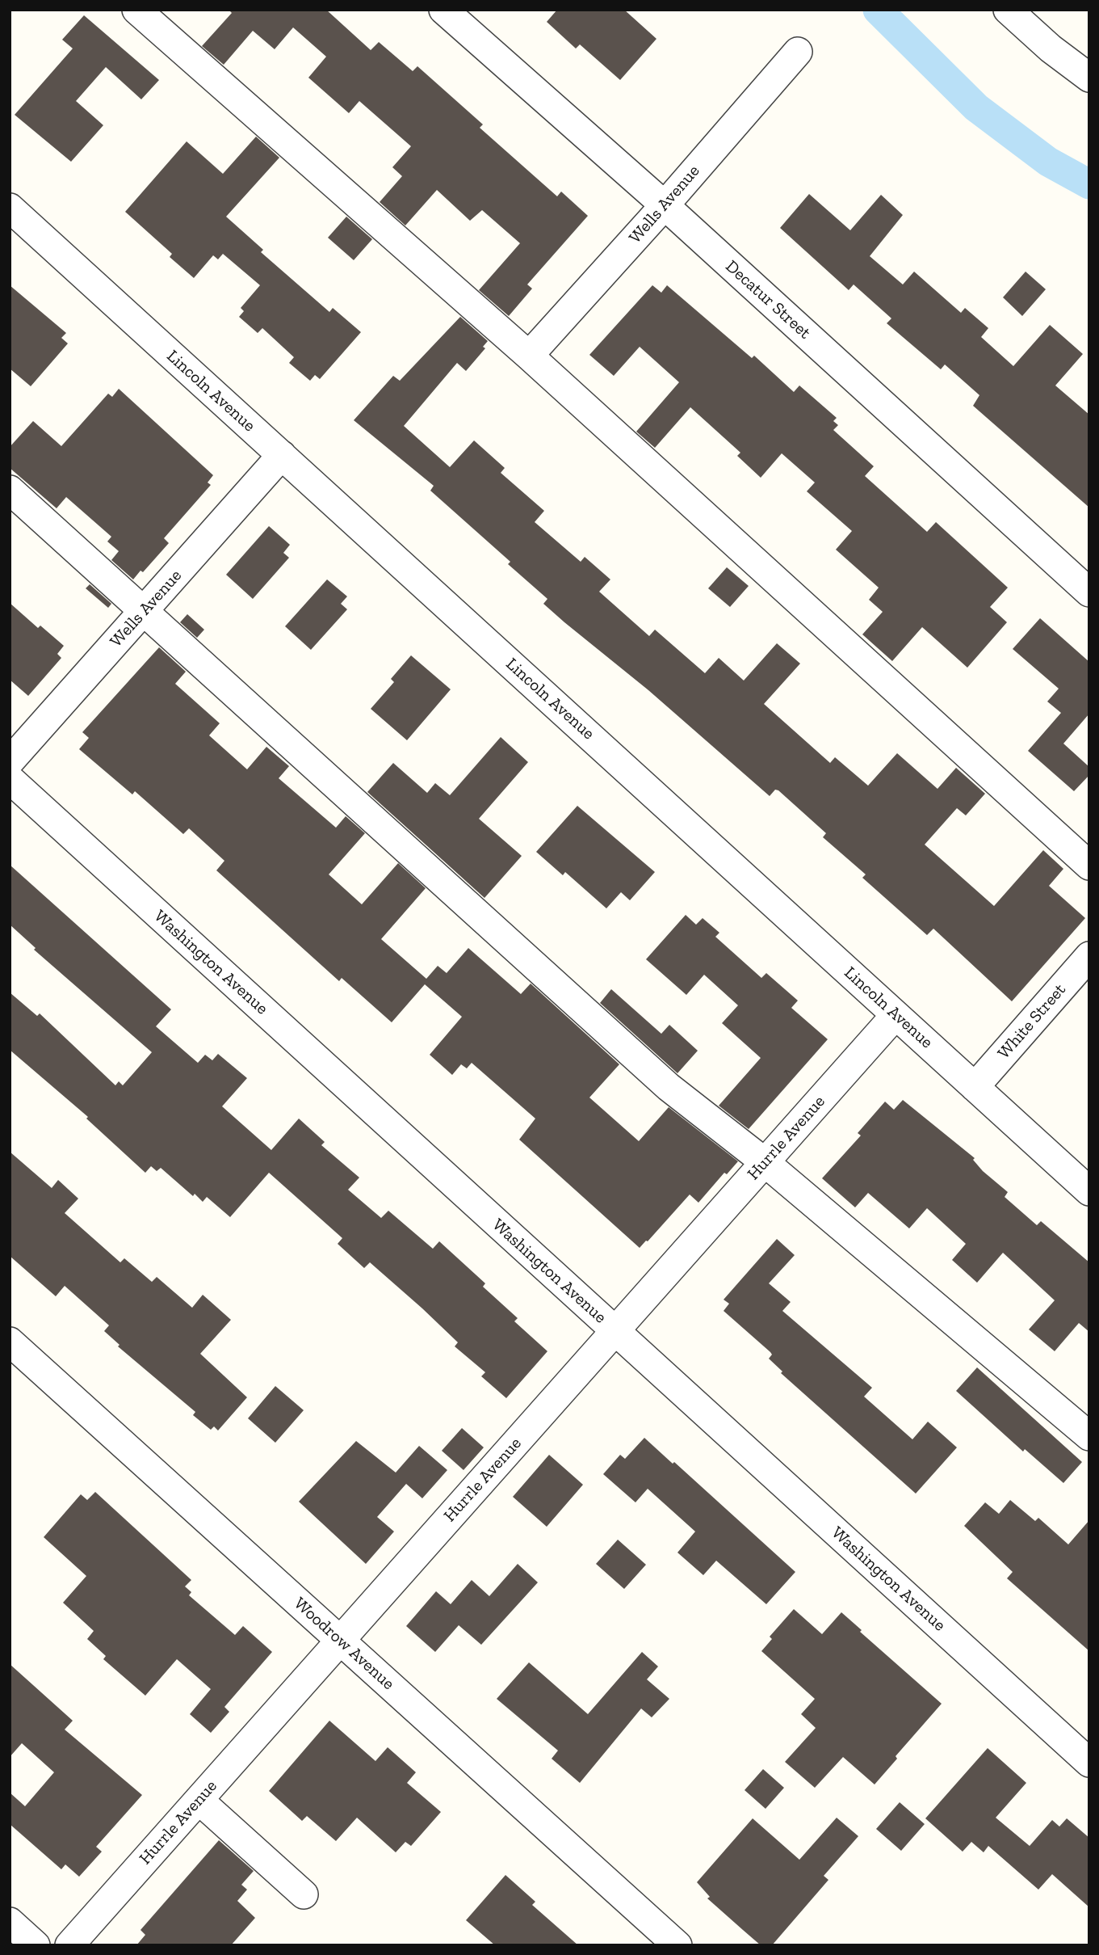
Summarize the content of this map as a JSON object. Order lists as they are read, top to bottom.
{
  "streets": {
    "street": [
      "Wells Avenue",
      "Decatur Street",
      "Lincoln Avenue",
      "Washington Avenue",
      "White Street",
      "Hurrle Avenue",
      "Woodrow Avenue"
    ]
  },
  "crossings": [
    ["Wells Avenue", "Decatur Street"],
    ["Wells Avenue", "Lincoln Avenue"],
    ["Lincoln Avenue", "White Street"],
    ["Lincoln Avenue", "Hurrle Avenue"],
    ["Washington Avenue", "Hurrle Avenue"],
    ["Hurrle Avenue", "Woodrow Avenue"]
  ]
}
